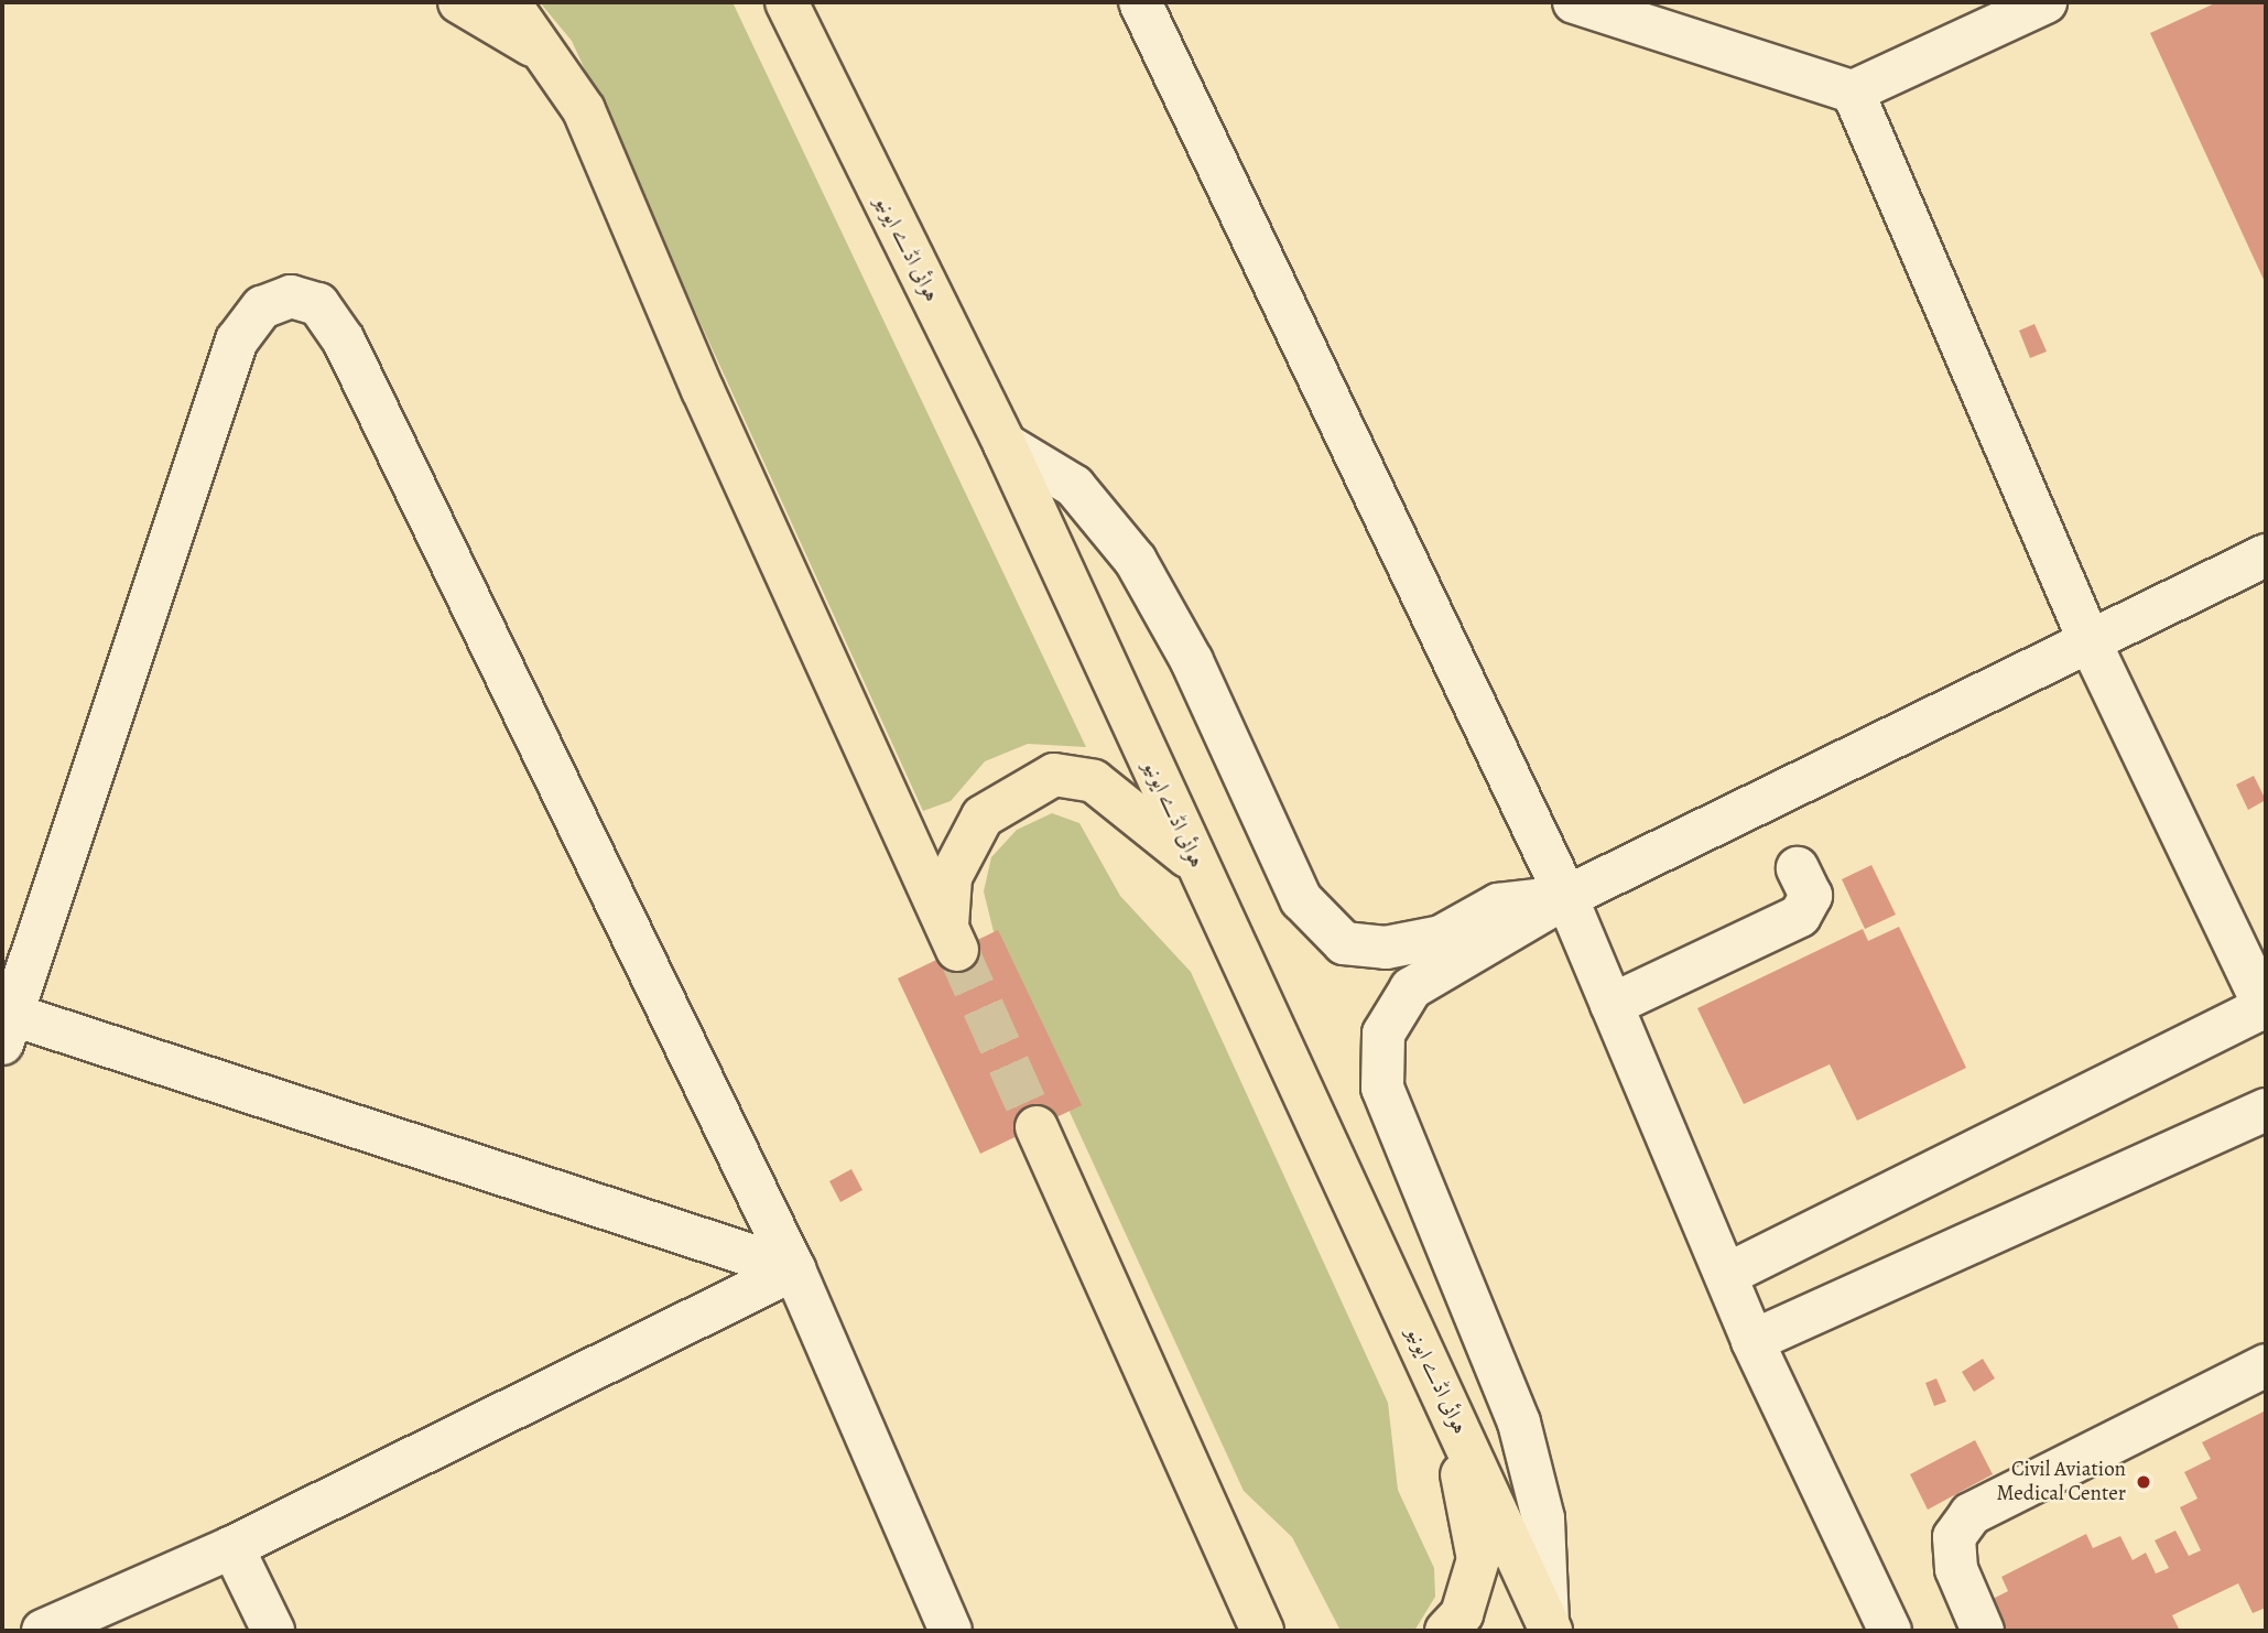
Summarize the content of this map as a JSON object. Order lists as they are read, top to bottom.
{
  "streets": {
    "main road": ["ہوائی اڈے ایونیو"]
  },
  "places": ["Civil Aviation Medical Center"]
}
